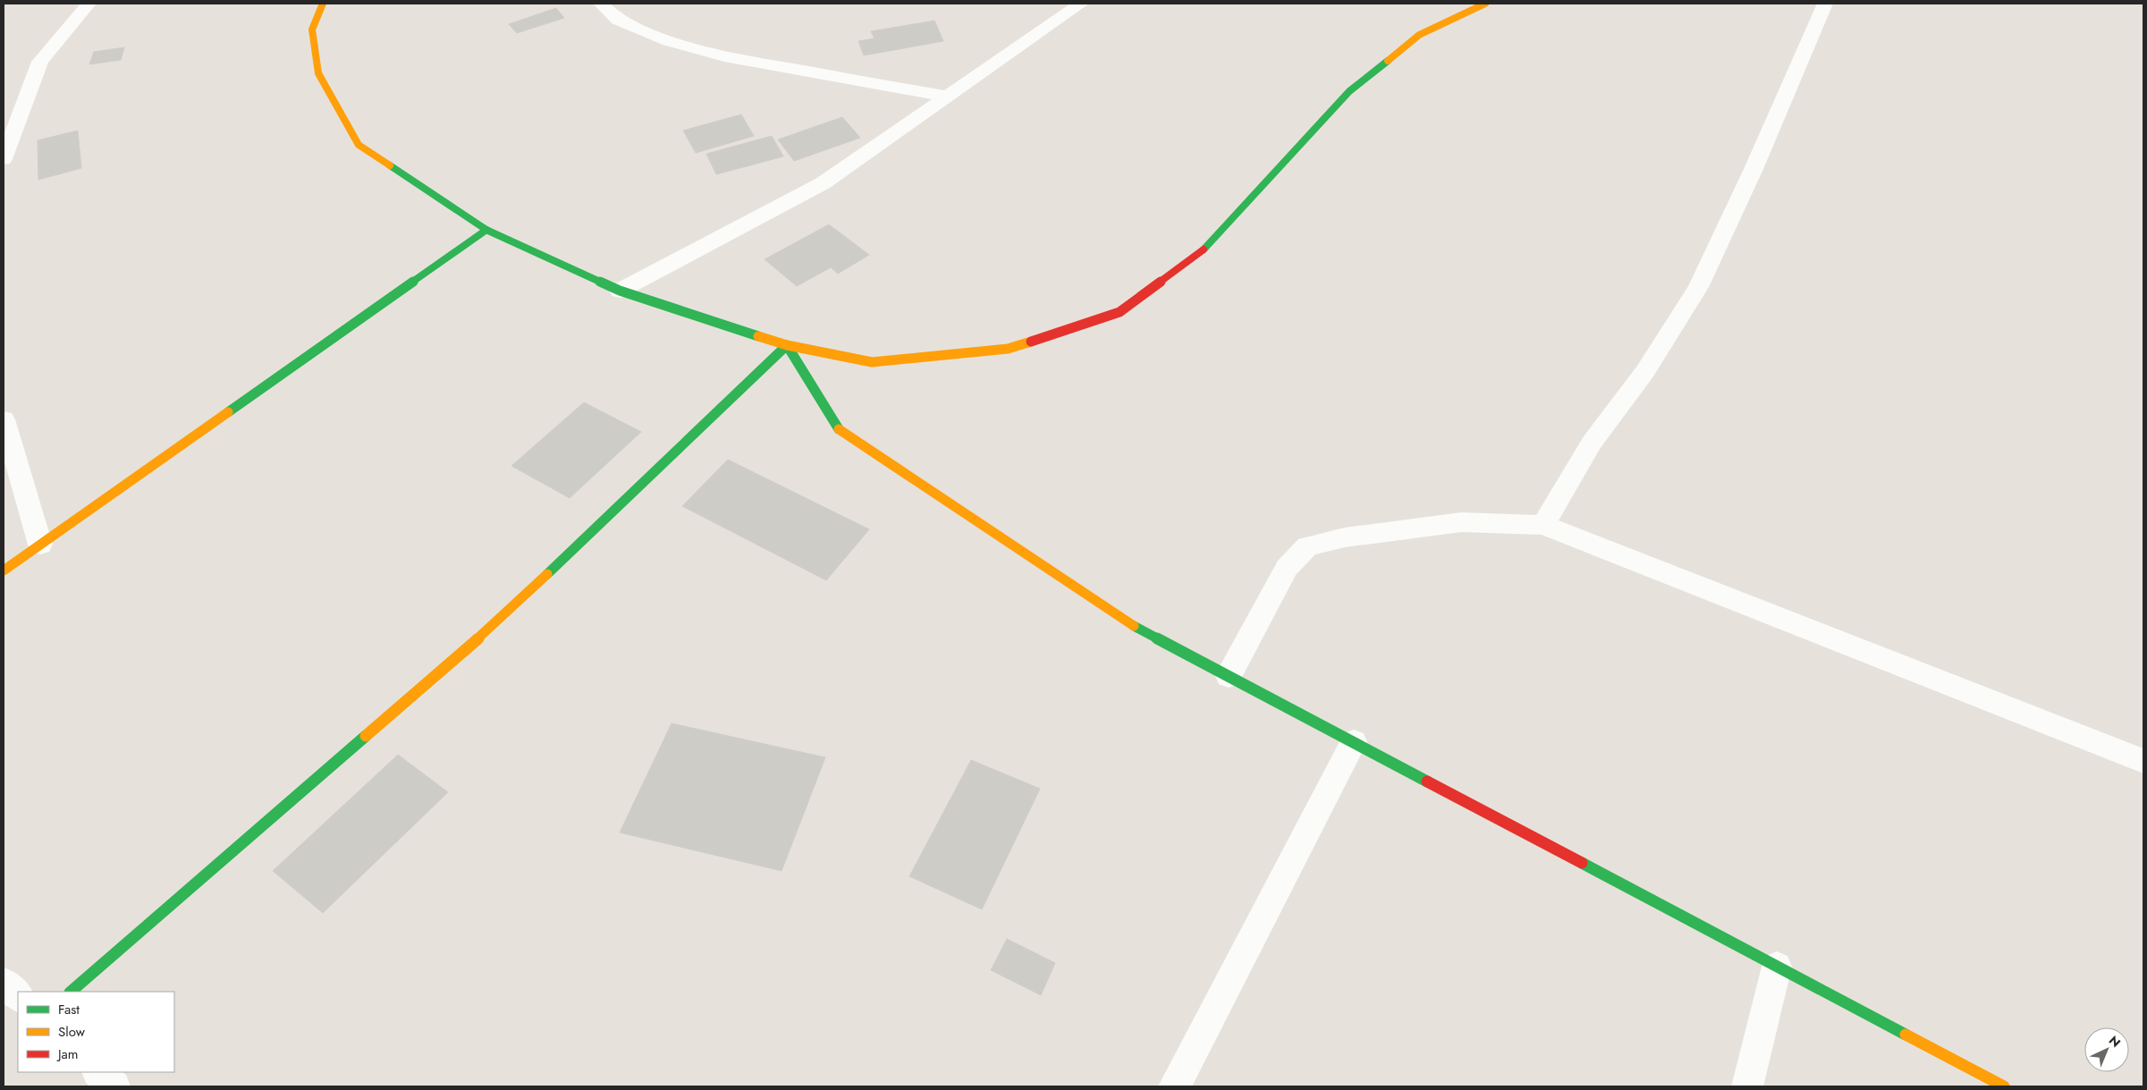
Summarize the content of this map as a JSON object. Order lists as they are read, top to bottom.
{
  "legend": ["Fast", "Slow", "Jam"],
  "north": "top right"
}
